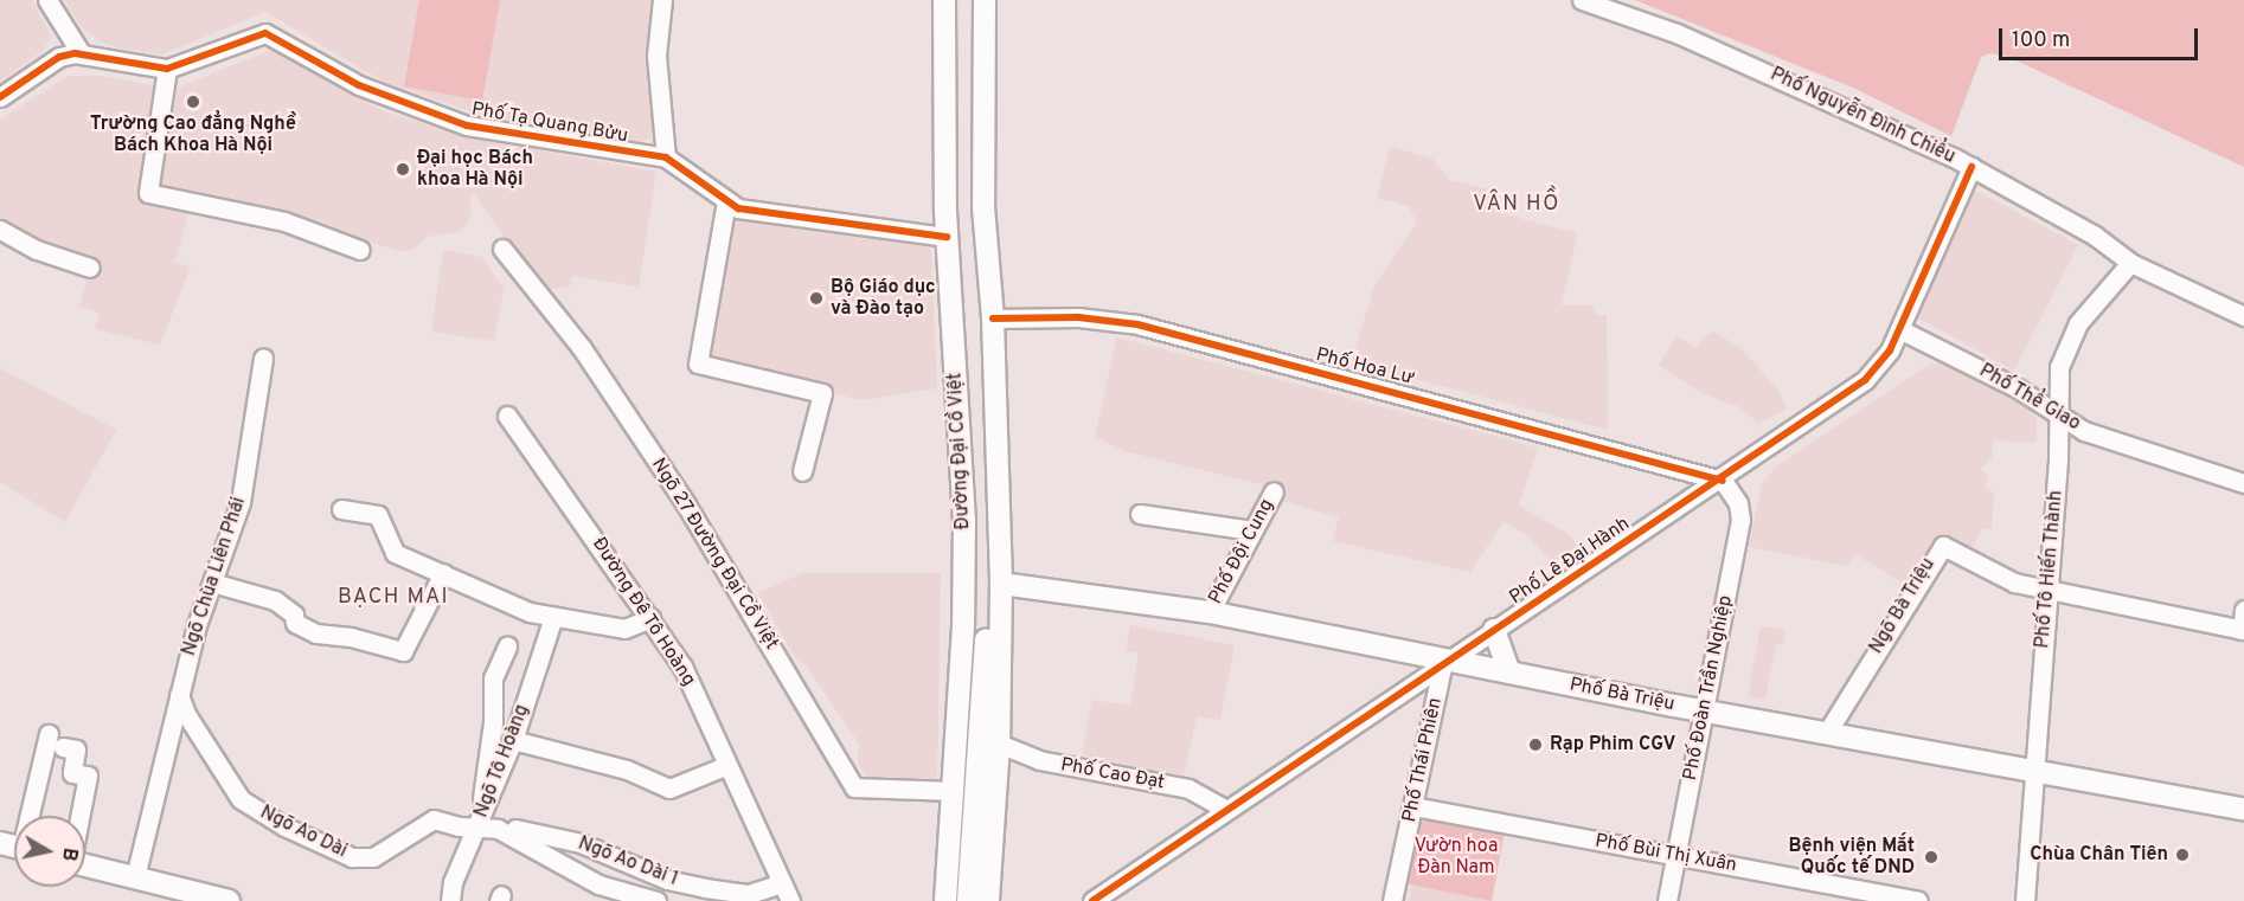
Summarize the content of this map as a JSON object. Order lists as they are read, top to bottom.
{
  "streets": {
    "main road": ["Đường Đại Cồ Việt", "Phố Bà Triệu"],
    "street": [
      "Phố Nguyễn Đình Chiểu",
      "Phố Tạ Quang Bửu",
      "Phố Hoa Lư",
      "Phố Thể Giao",
      "Phố Đội Cung",
      "Ngõ 27 Đường Đại Cồ Việt",
      "Phố Lê Đại Hành",
      "Phố Tô Hiến Thành",
      "Ngõ Chùa Liên Phái",
      "Ngõ Bà Triệu",
      "Đường Đê Tô Hoàng",
      "Phố Đoàn Trần Nghiệp",
      "Phố Thái Phiên",
      "Ngõ Tô Hoàng",
      "Phố Cao Đạt",
      "Ngõ Ao Dài",
      "Phố Bùi Thị Xuân",
      "Ngõ Ao Dài 1"
    ]
  },
  "crossings": [
    ["Phố Nguyễn Đình Chiểu", "Phố Lê Đại Hành"],
    ["Phố Nguyễn Đình Chiểu", "Phố Tô Hiến Thành"],
    ["Phố Tạ Quang Bửu", "Đường Đại Cồ Việt"],
    ["Phố Hoa Lư", "Đường Đại Cồ Việt"],
    ["Phố Hoa Lư", "Phố Lê Đại Hành"],
    ["Phố Hoa Lư", "Phố Đoàn Trần Nghiệp"],
    ["Phố Thể Giao", "Phố Lê Đại Hành"],
    ["Phố Thể Giao", "Phố Tô Hiến Thành"],
    ["Đường Đại Cồ Việt", "Ngõ 27 Đường Đại Cồ Việt"],
    ["Đường Đại Cồ Việt", "Phố Bà Triệu"],
    ["Đường Đại Cồ Việt", "Phố Cao Đạt"],
    ["Phố Đội Cung", "Phố Bà Triệu"],
    ["Phố Lê Đại Hành", "Phố Đoàn Trần Nghiệp"],
    ["Phố Lê Đại Hành", "Phố Bà Triệu"],
    ["Phố Lê Đại Hành", "Phố Thái Phiên"],
    ["Phố Lê Đại Hành", "Phố Cao Đạt"],
    ["Phố Tô Hiến Thành", "Ngõ Bà Triệu"],
    ["Phố Tô Hiến Thành", "Phố Bà Triệu"],
    ["Ngõ Chùa Liên Phái", "Ngõ Ao Dài"],
    ["Ngõ Bà Triệu", "Phố Bà Triệu"],
    ["Đường Đê Tô Hoàng", "Ngõ Ao Dài 1"],
    ["Phố Đoàn Trần Nghiệp", "Phố Bà Triệu"],
    ["Phố Đoàn Trần Nghiệp", "Phố Bùi Thị Xuân"],
    ["Phố Bà Triệu", "Phố Thái Phiên"],
    ["Phố Thái Phiên", "Phố Bùi Thị Xuân"],
    ["Ngõ Tô Hoàng", "Ngõ Ao Dài"]
  ],
  "districts": ["VÂN HỒ", "BẠCH MAI"],
  "parks": ["Vườn hoa Đàn Nam"],
  "places": [
    "Trường Cao đẳng Nghề Bách Khoa Hà Nội",
    "Đại học Bách khoa Hà Nội",
    "Bộ Giáo dục và Đào tạo",
    "Rạp Phim CGV",
    "Chùa Chân Tiên",
    "Bệnh viện Mắt Quốc tế DND"
  ],
  "scale_bar": "100 m",
  "north": "right"
}
